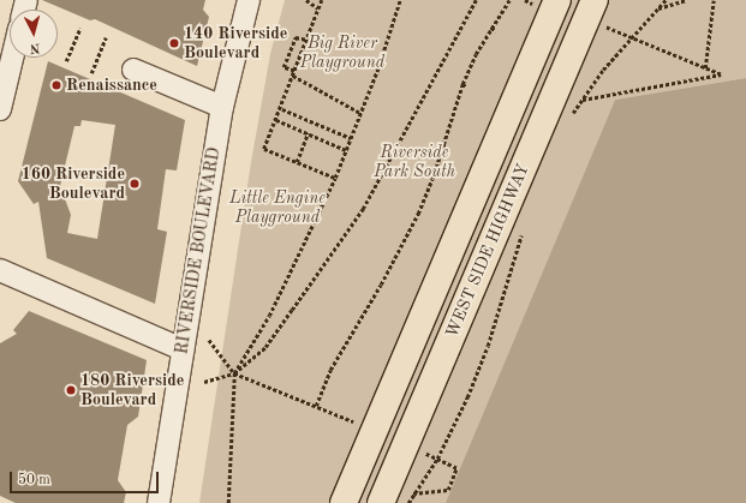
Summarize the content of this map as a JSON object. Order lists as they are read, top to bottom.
{
  "streets": {
    "highway": ["WEST SIDE HIGHWAY"],
    "street": ["RIVERSIDE BOULEVARD"]
  },
  "parks": ["Big River Playground", "Riverside Park South", "Little Engine Playground"],
  "places": [
    "140 Riverside Boulevard",
    "Renaissance",
    "160 Riverside Boulevard",
    "180 Riverside Boulevard"
  ],
  "scale_bar": "50 m",
  "north": "bottom"
}
